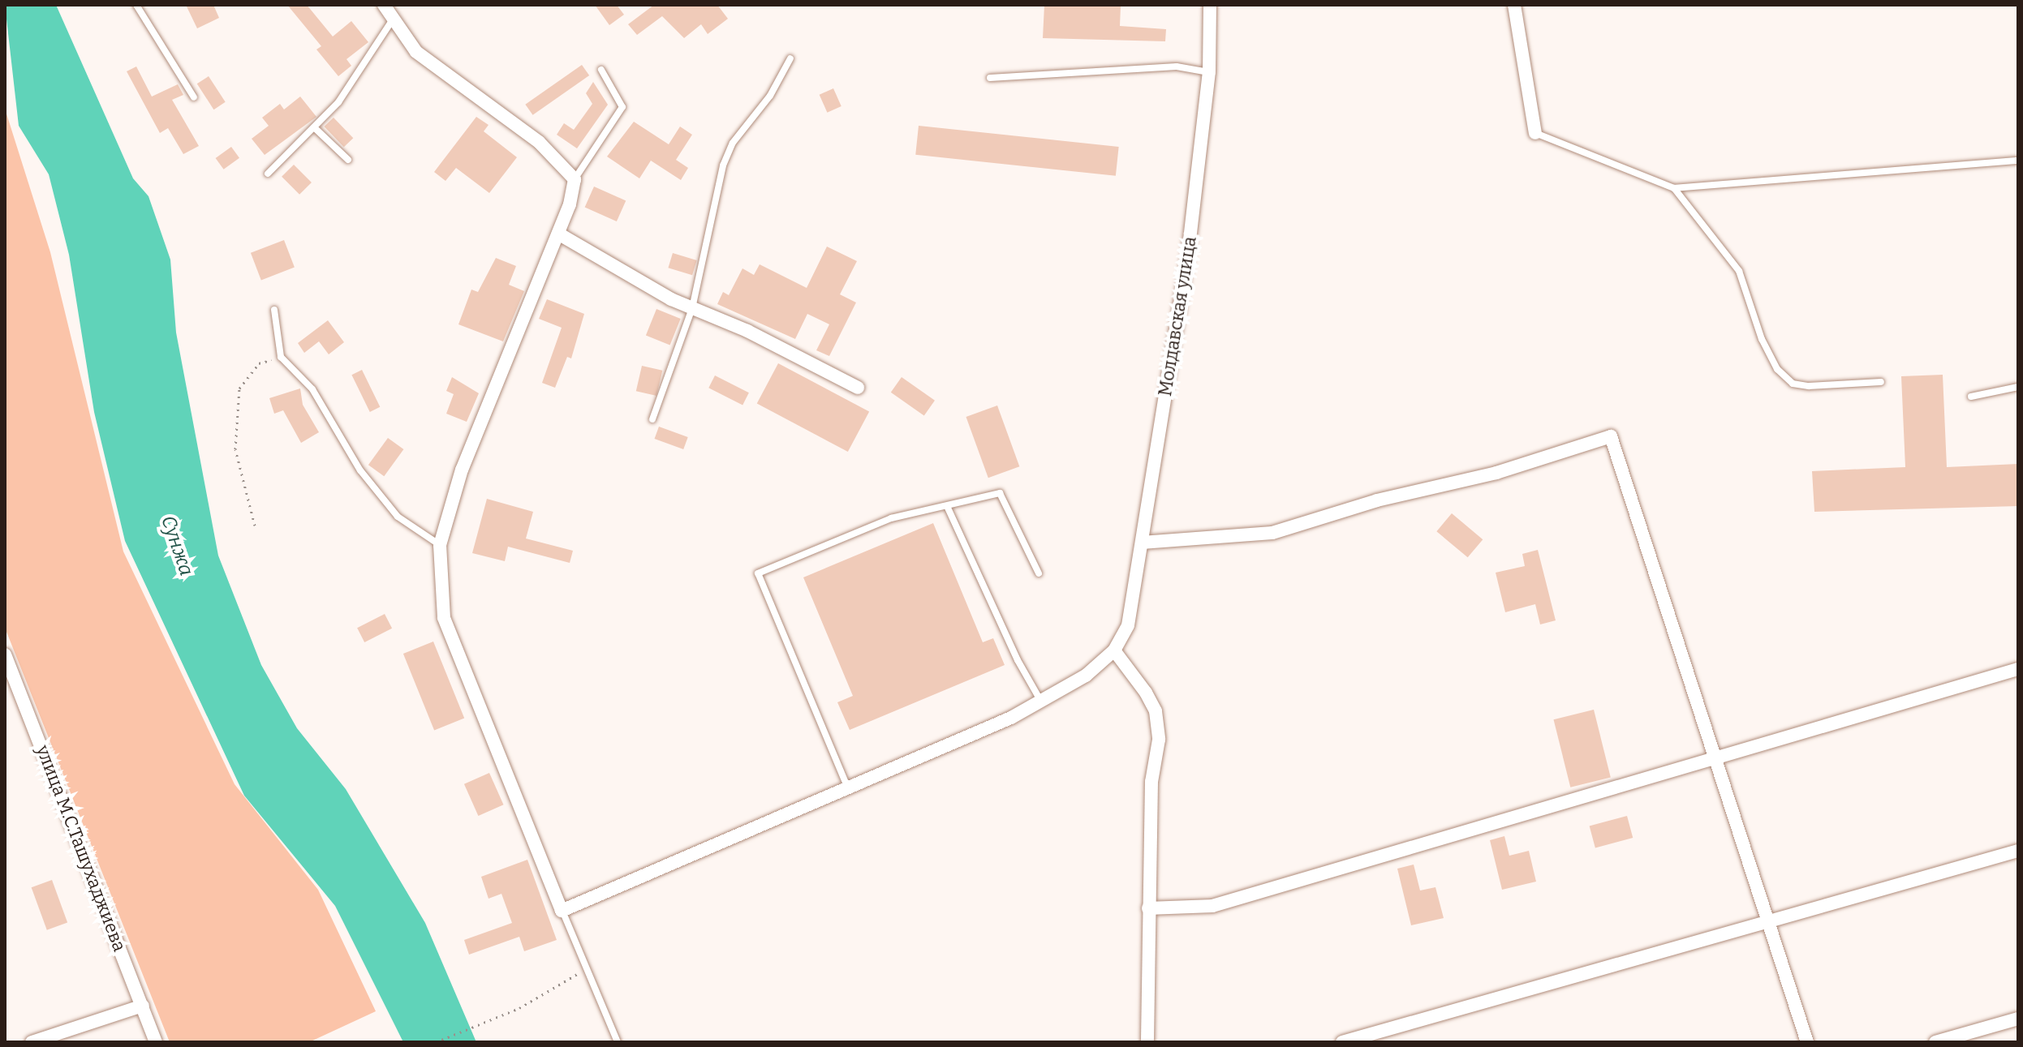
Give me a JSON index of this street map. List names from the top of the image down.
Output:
{
  "streets": {
    "street": ["Молдавская улица", "улица М.С.Ташухаджиева"]
  },
  "water": ["Сунжа"]
}
